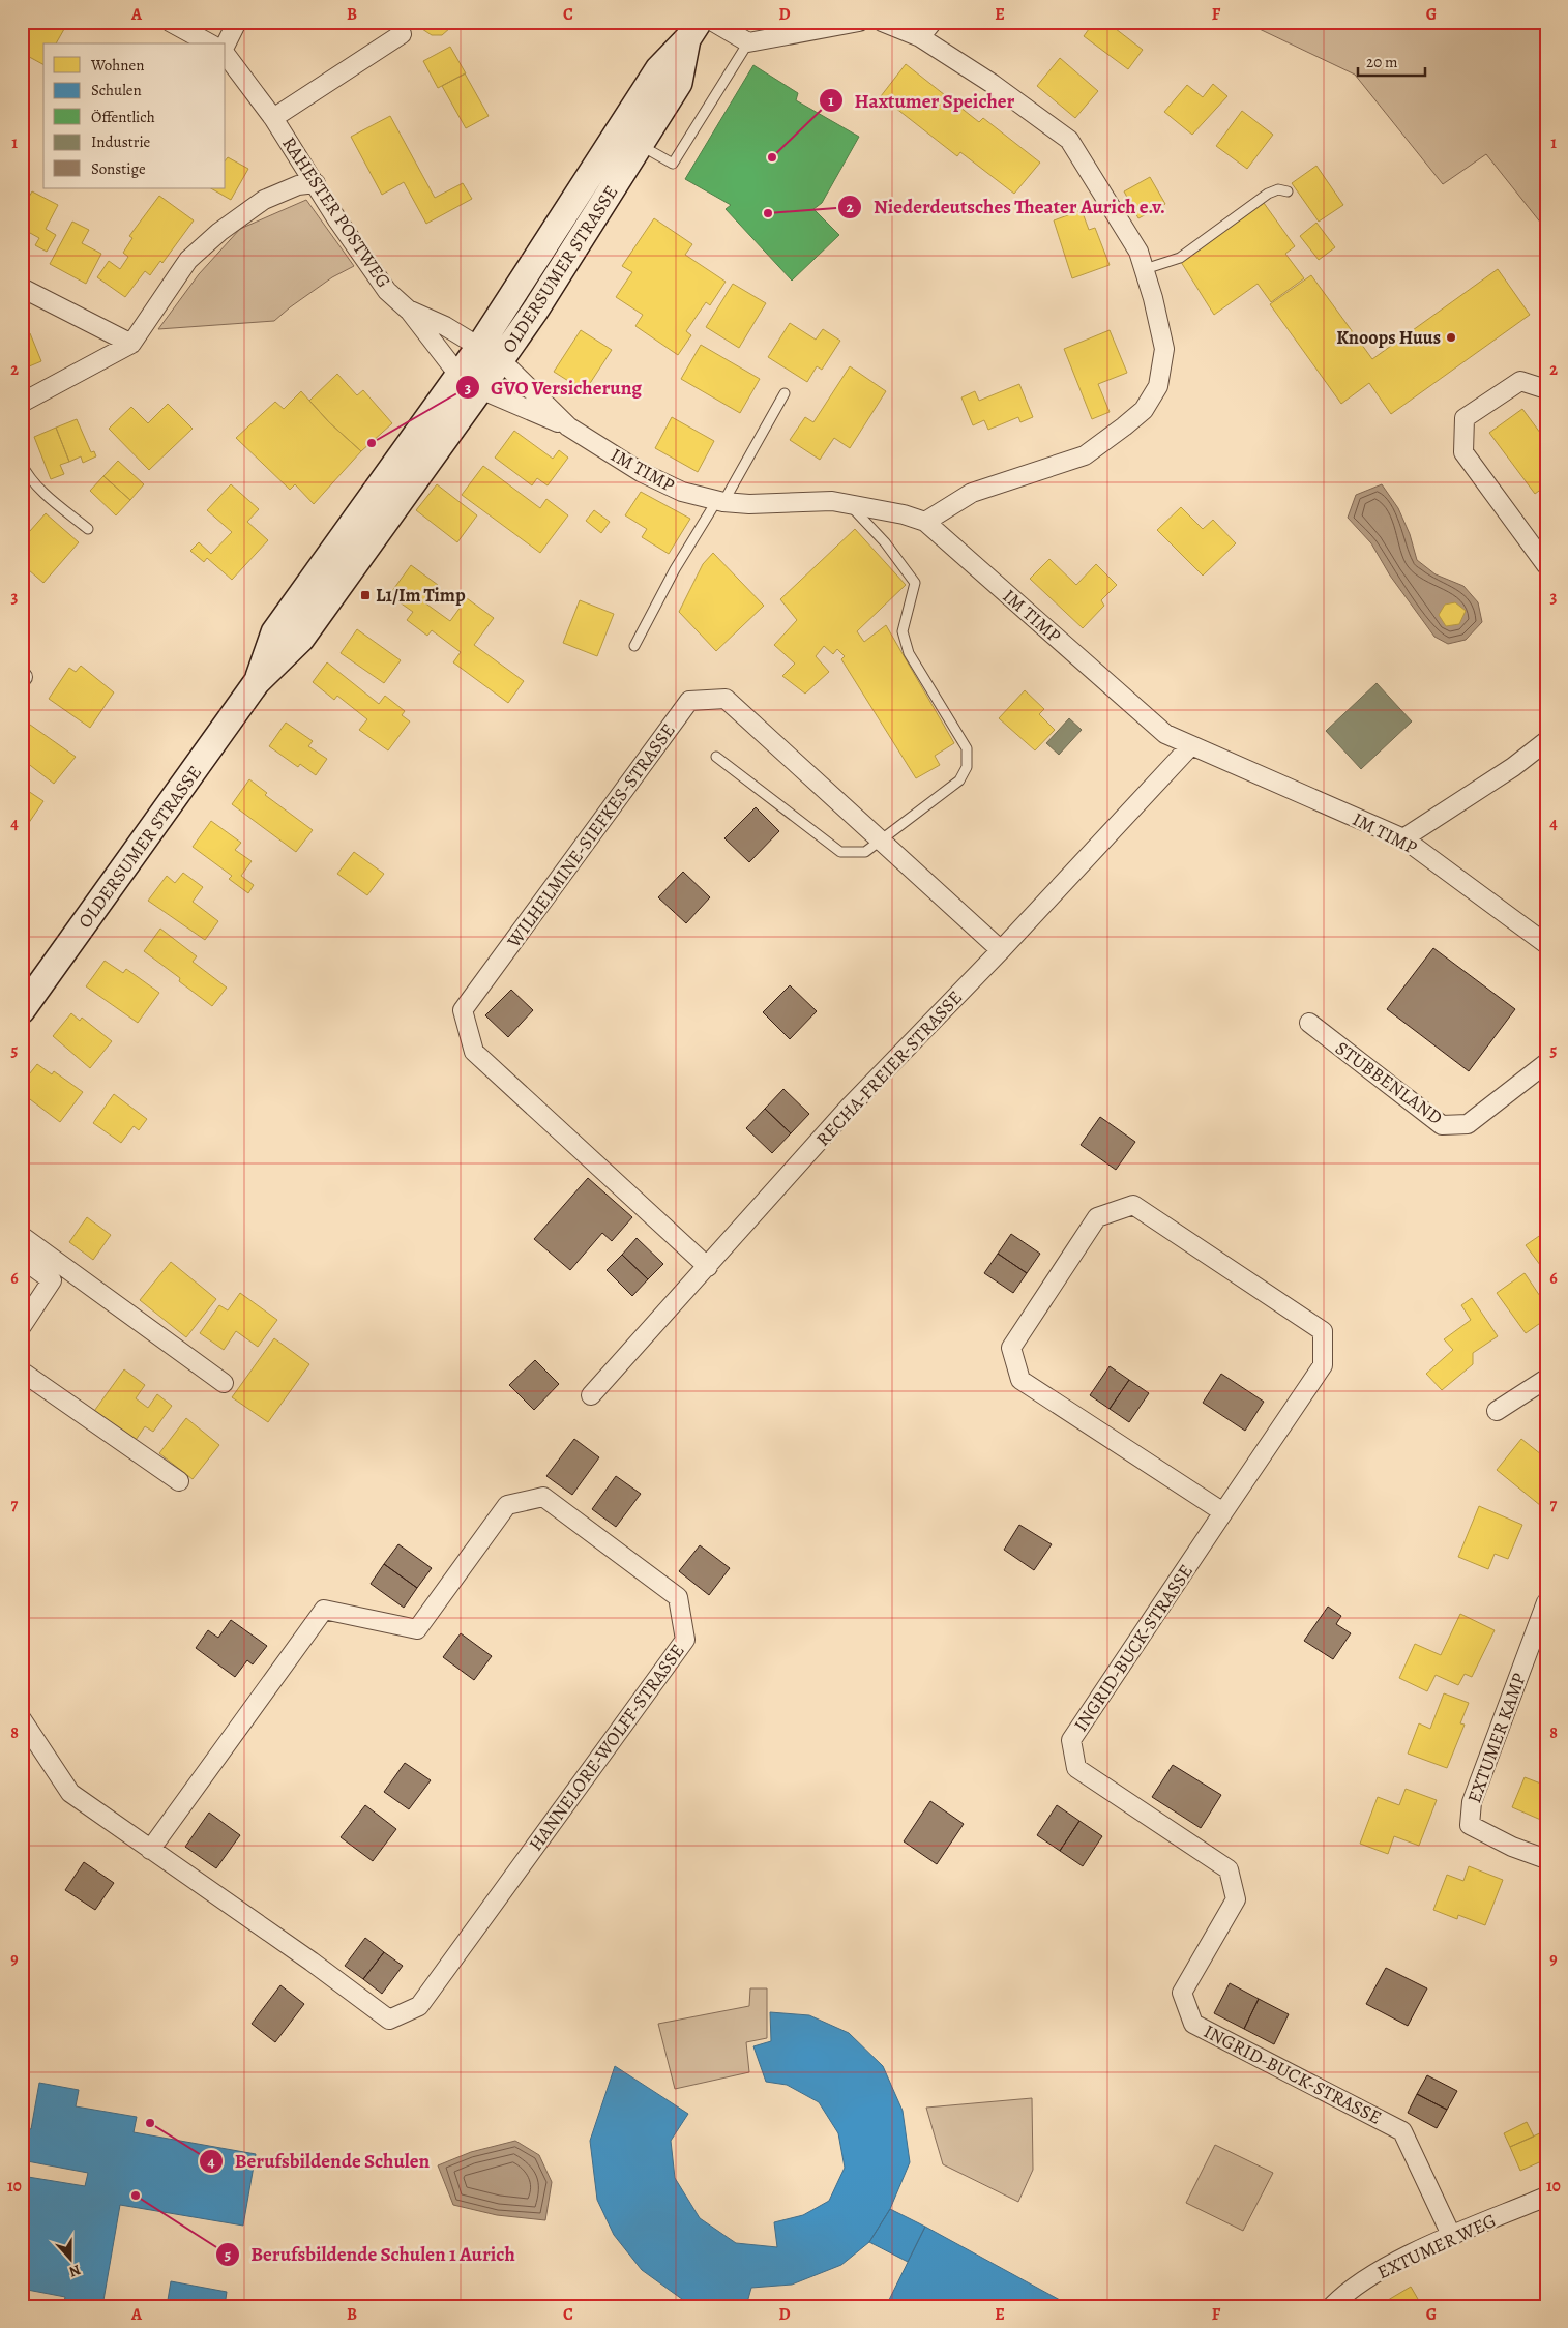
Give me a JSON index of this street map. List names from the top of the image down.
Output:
{
  "streets": {
    "main road": ["OLDERSUMER STRASSE"],
    "street": [
      "RAHESTER POSTWEG",
      "IM TIMP",
      "WILHELMINE-SIEFKES-STRASSE",
      "RECHA-FREIER-STRASSE",
      "STUBBENLAND",
      "INGRID-BUCK-STRASSE",
      "EXTUMER KAMP",
      "HANNELORE-WOLFF-STRASSE",
      "EXTUMER WEG"
    ]
  },
  "crossings": [
    ["RAHESTER POSTWEG", "OLDERSUMER STRASSE"],
    ["RAHESTER POSTWEG", "IM TIMP"],
    ["OLDERSUMER STRASSE", "IM TIMP"],
    ["IM TIMP", "RECHA-FREIER-STRASSE"],
    ["WILHELMINE-SIEFKES-STRASSE", "RECHA-FREIER-STRASSE"],
    ["INGRID-BUCK-STRASSE", "EXTUMER WEG"]
  ],
  "places": {
    "other": [
      "Haxtumer Speicher",
      "Niederdeutsches Theater Aurich e.v.",
      "Knoops Huus",
      "GVO Versicherung",
      "Berufsbildende Schulen",
      "Berufsbildende Schulen 1 Aurich"
    ],
    "transit": ["L1/Im Timp"]
  },
  "legend": [
    "Wohnen",
    "Schulen",
    "Öffentlich",
    "Industrie",
    "Sonstige"
  ],
  "scale_bar": "20 m",
  "north": "bottom",
  "grid": {
    "columns": [
      "A",
      "B",
      "C",
      "D",
      "E",
      "F",
      "G"
    ],
    "rows": [
      "1",
      "2",
      "3",
      "4",
      "5",
      "6",
      "7",
      "8",
      "9",
      "10"
    ]
  }
}
